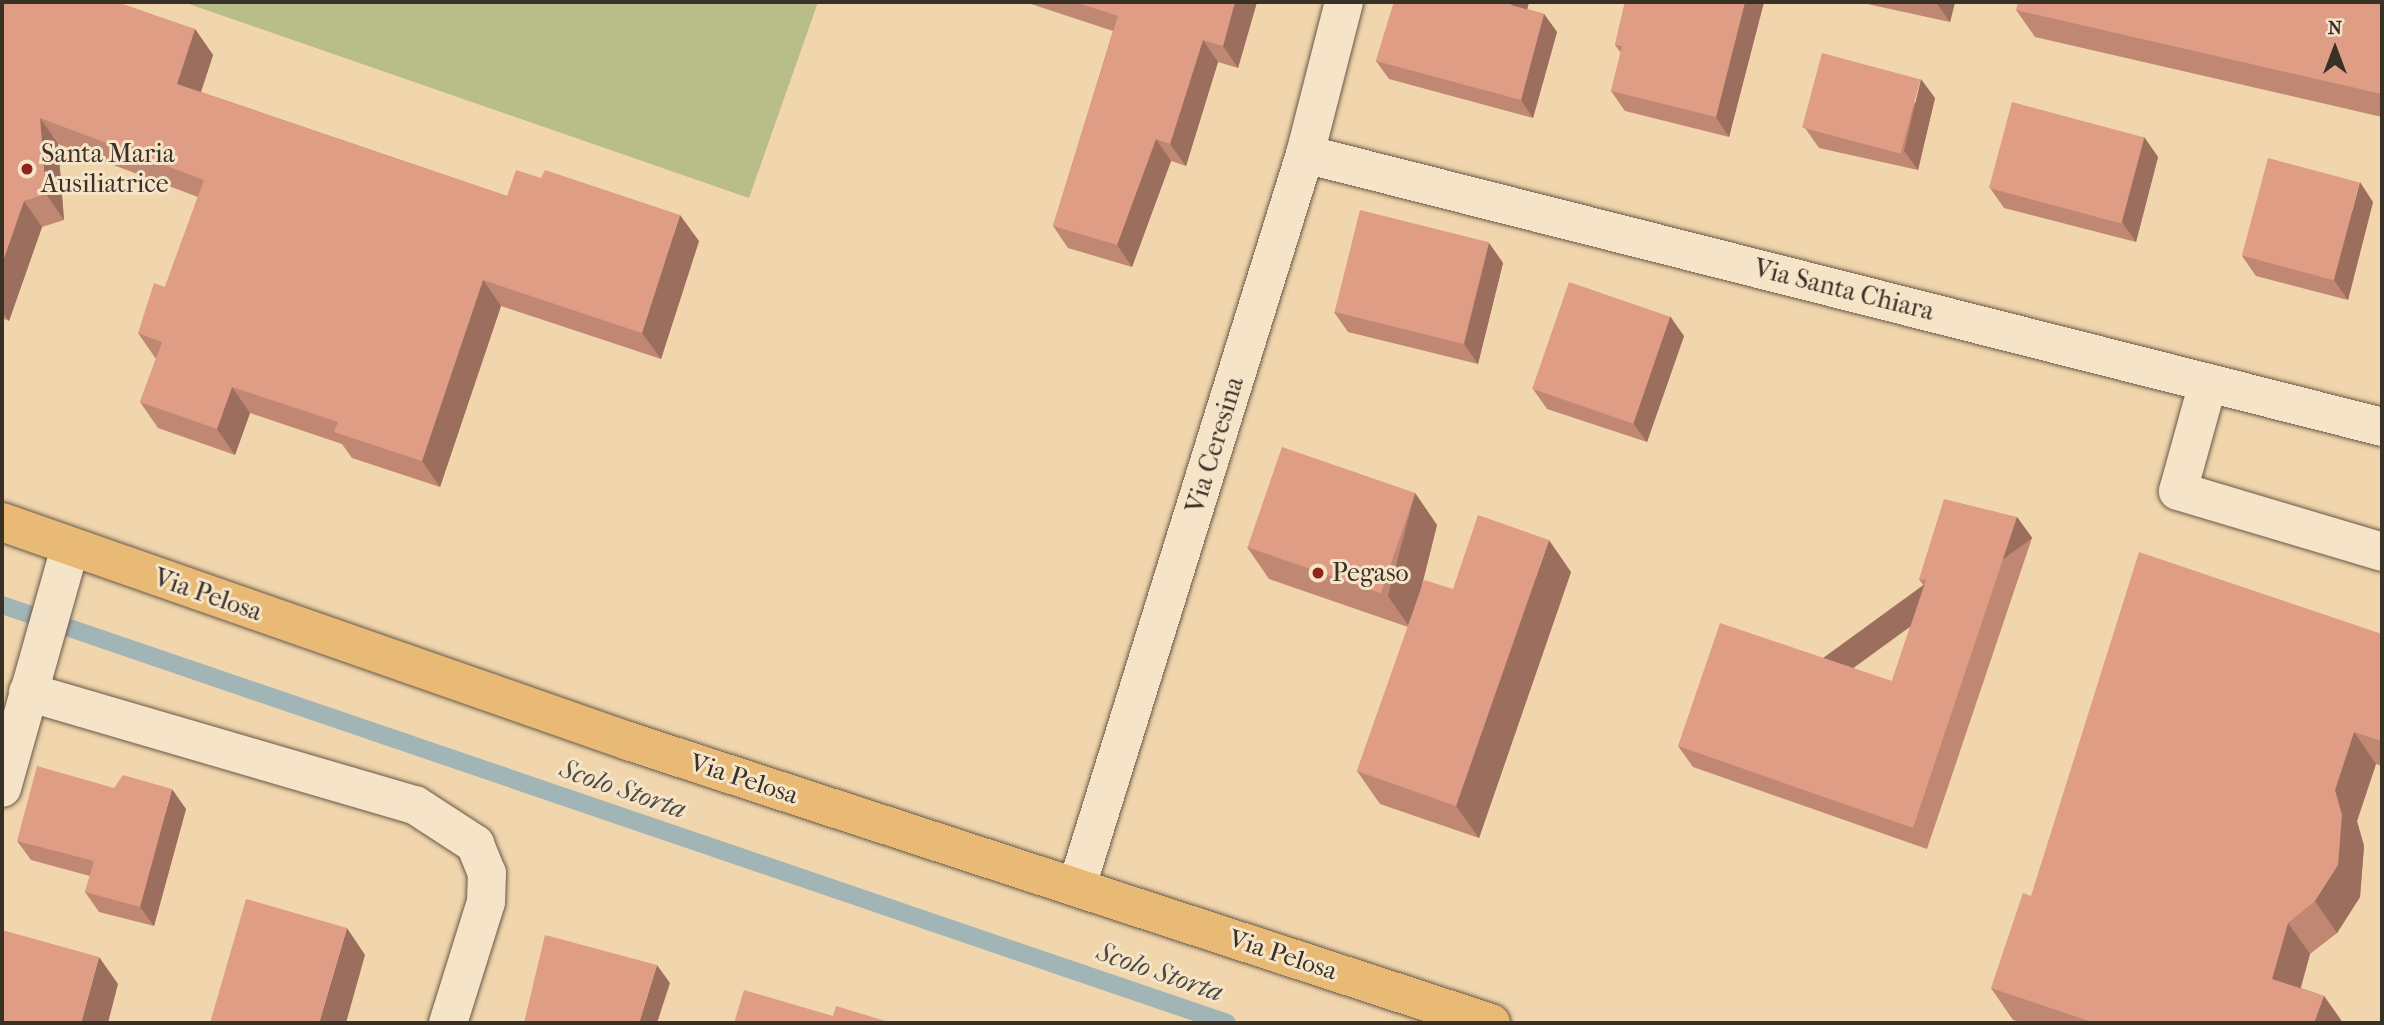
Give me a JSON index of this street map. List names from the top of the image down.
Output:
{
  "streets": {
    "main road": ["Via Pelosa"],
    "street": ["Via Santa Chiara", "Via Ceresina"]
  },
  "crossings": [
    ["Via Santa Chiara", "Via Ceresina"],
    ["Via Ceresina", "Via Pelosa"]
  ],
  "water": ["Scolo Storta"],
  "places": ["Santa Maria Ausiliatrice", "Pegaso"],
  "north": "top"
}
